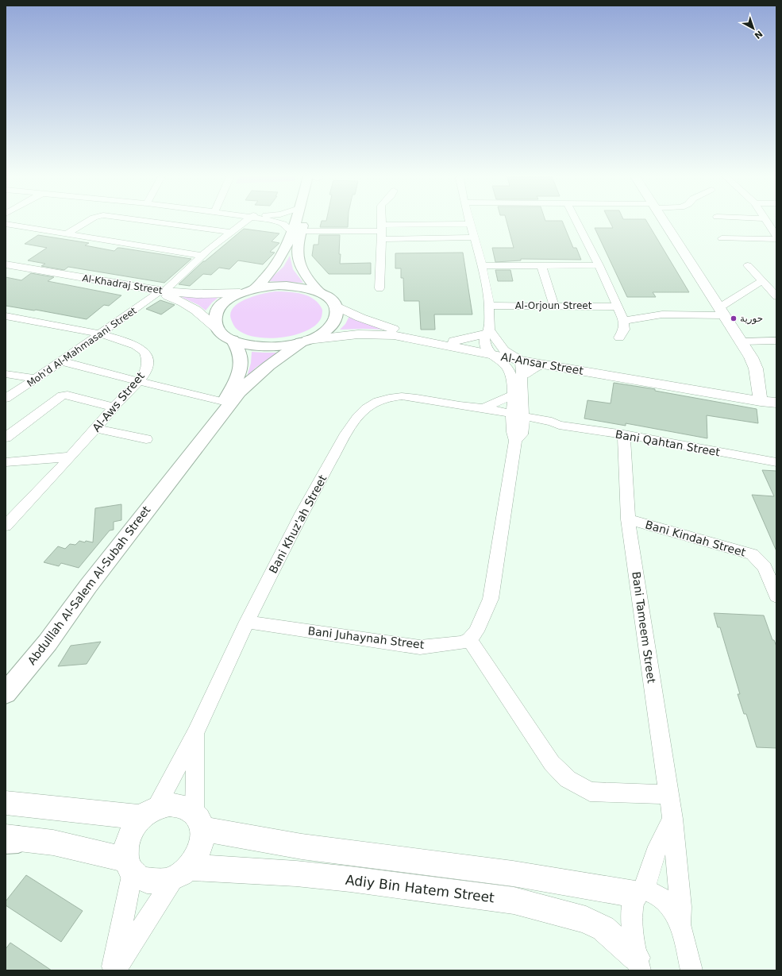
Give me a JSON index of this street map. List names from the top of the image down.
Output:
{
  "streets": {
    "main road": ["Abdulllah Al-Salem Al-Subah Street"],
    "street": [
      "Al-Khadraj Street",
      "Al-Orjoun Street",
      "Moh'd Al-Mahmasani Street",
      "Al-Ansar Street",
      "Al-Aws Street",
      "Bani Qahtan Street",
      "Bani Khuz'ah Street",
      "Bani Kindah Street",
      "Bani Tameem Street",
      "Bani Juhaynah Street",
      "Adiy Bin Hatem Street"
    ]
  },
  "crossings": [
    ["Al-Khadraj Street", "Moh'd Al-Mahmasani Street"],
    ["Moh'd Al-Mahmasani Street", "Al-Aws Street"],
    ["Al-Ansar Street", "Abdulllah Al-Salem Al-Subah Street"],
    ["Bani Qahtan Street", "Bani Khuz'ah Street"],
    ["Bani Qahtan Street", "Bani Tameem Street"],
    ["Bani Khuz'ah Street", "Bani Juhaynah Street"],
    ["Bani Khuz'ah Street", "Adiy Bin Hatem Street"],
    ["Bani Kindah Street", "Bani Tameem Street"]
  ],
  "places": ["حورية"],
  "north": "bottom right"
}
